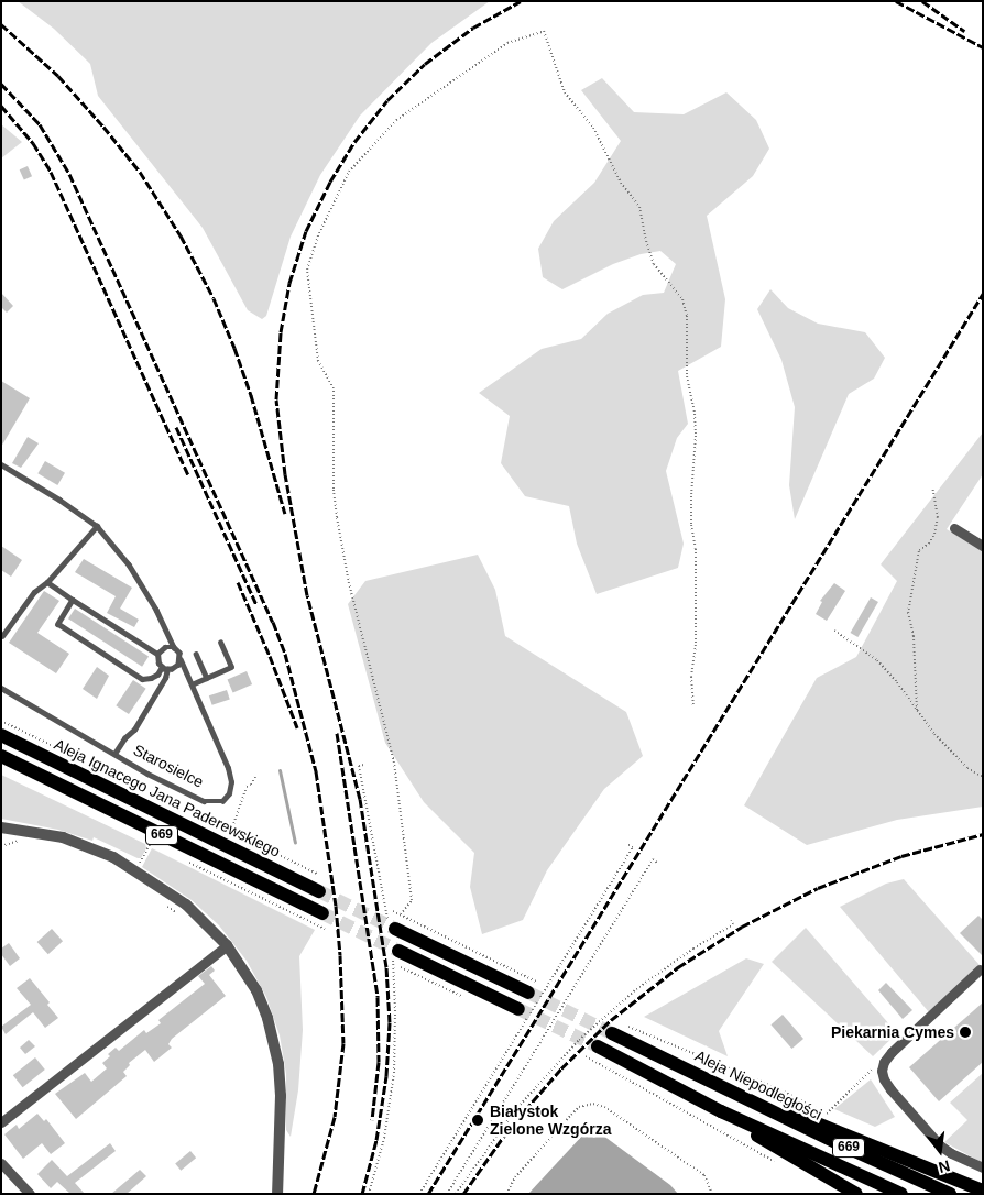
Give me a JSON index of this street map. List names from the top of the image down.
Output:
{
  "streets": {
    "main road": ["Aleja Ignacego Jana Paderewskiego", "669", "Aleja Niepodległości"],
    "lane": ["Starosielce"]
  },
  "places": ["Piekarnia Cymes", "Białystok Zielone Wzgórza"],
  "north": "bottom"
}
